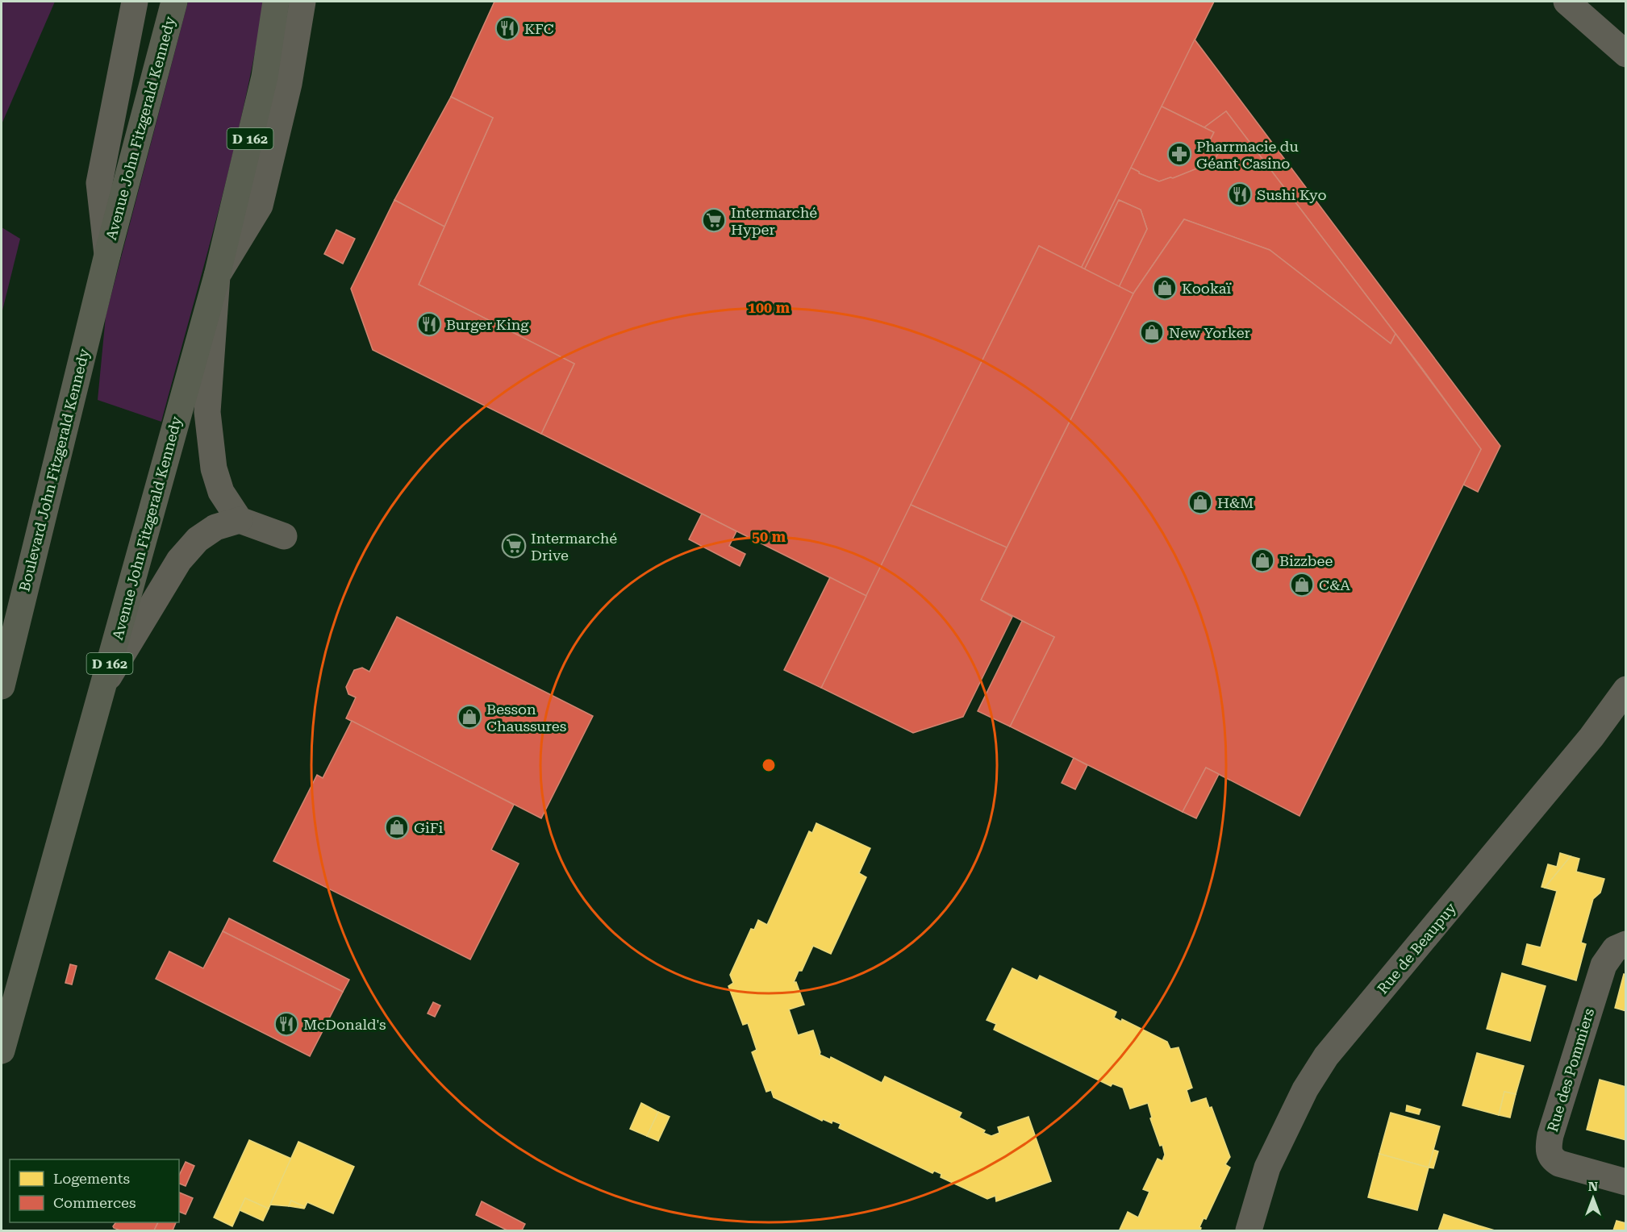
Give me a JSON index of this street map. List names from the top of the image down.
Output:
{
  "streets": {
    "main road": ["Avenue John Fitzgerald Kennedy", "D 162", "Boulevard John Fitzgerald Kennedy"],
    "street": ["Rue de Beaupuy", "Rue des Pommiers"]
  },
  "crossings": [
    ["Avenue John Fitzgerald Kennedy", "Boulevard John Fitzgerald Kennedy"]
  ],
  "places": {
    "restaurant": [
      "KFC",
      "Sushi Kyo",
      "Burger King",
      "McDonald's"
    ],
    "pharmacy": ["Pharrmacie du Géant Casino"],
    "supermarket": ["Intermarché Hyper", "Intermarché Drive"],
    "shop": [
      "Kookaï",
      "New Yorker",
      "H&M",
      "Bizzbee",
      "C&A",
      "Besson Chaussures",
      "GiFi"
    ]
  },
  "legend": ["Logements", "Commerces"],
  "north": "top",
  "rings": ["100 m", "50 m"]
}
